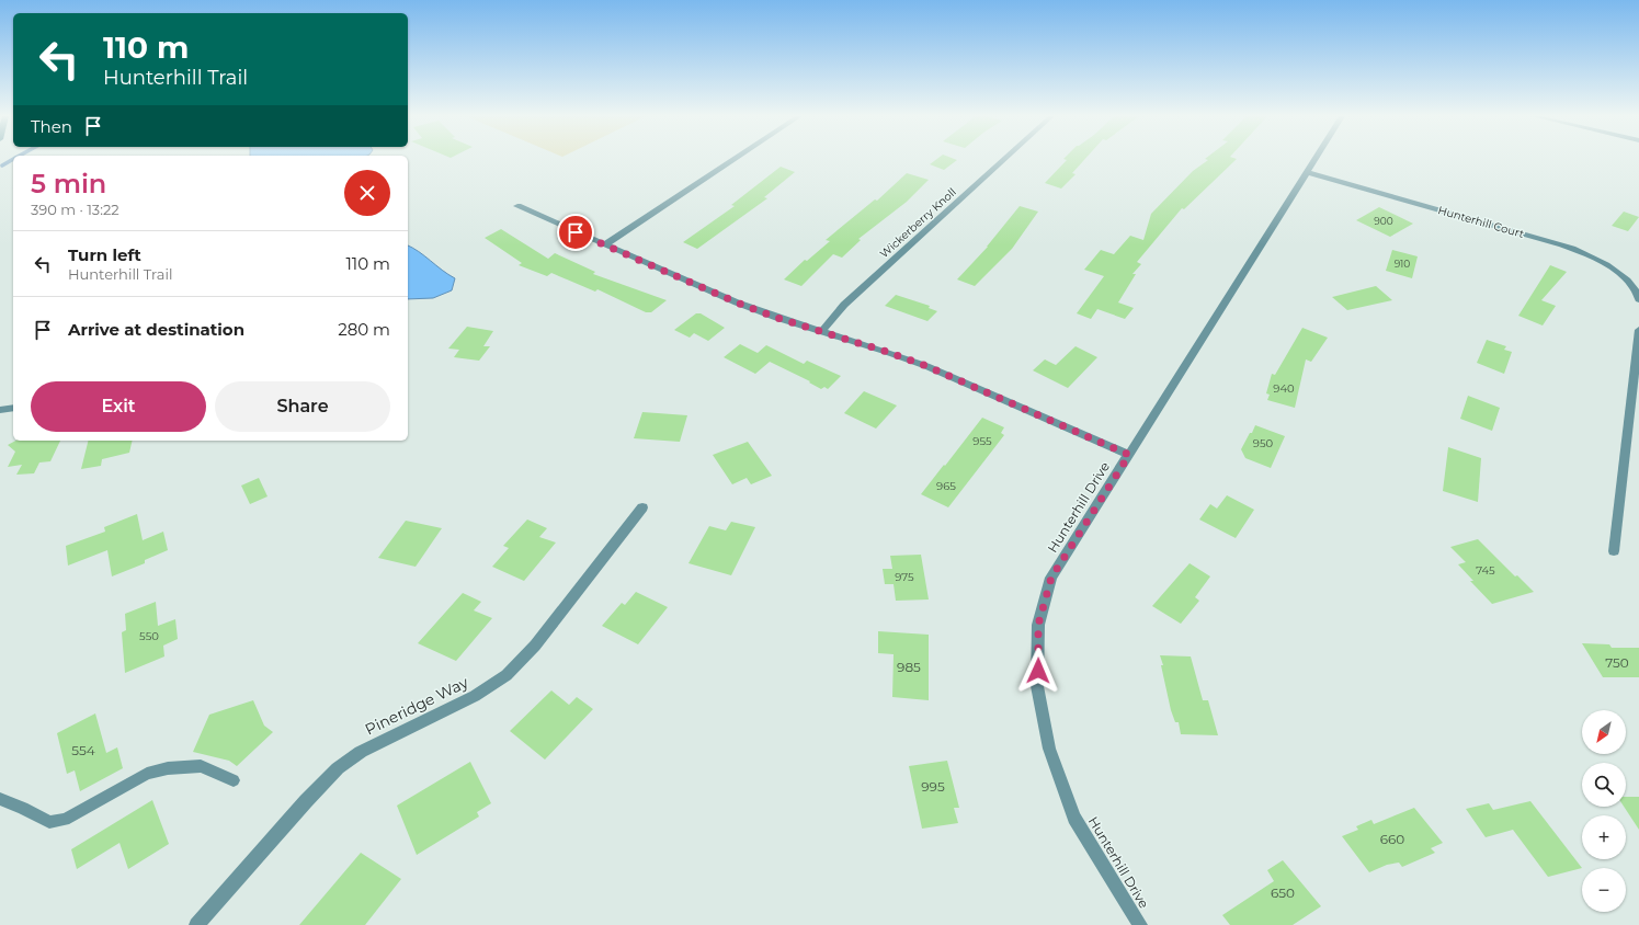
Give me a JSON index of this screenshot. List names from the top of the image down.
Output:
{
  "streets": {
    "street": [
      "Hunterhill Court",
      "Wickerberry Knoll",
      "Hunterhill Drive",
      "Pineridge Way"
    ]
  },
  "crossings": [
    ["Hunterhill Court", "Hunterhill Drive"]
  ],
  "house_numbers": [
    "900",
    "910",
    "940",
    "955",
    "950",
    "965",
    "745",
    "975",
    "550",
    "750",
    "985",
    "554",
    "995",
    "660",
    "650"
  ],
  "north": "bottom left",
  "page": {
    "turn": ["110 m", "Hunterhill Trail"],
    "then": "Then",
    "heading": ["5 min", "390 m · 13:22"],
    "list": [
      {
        "name": "Turn left",
        "note": "Hunterhill Trail",
        "value": "110 m"
      },
      {
        "name": "Arrive at destination",
        "value": "280 m"
      }
    ],
    "buttons": ["Exit", "Share"],
    "map_buttons": ["+", "−"]
  }
}
